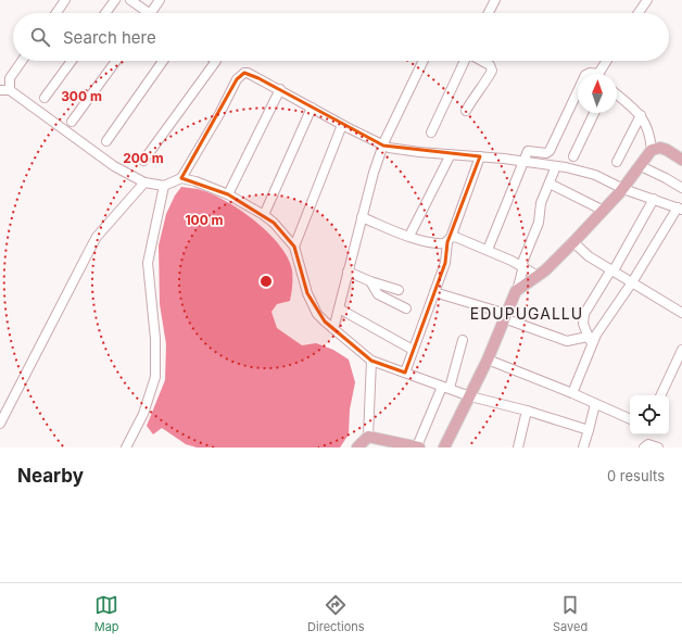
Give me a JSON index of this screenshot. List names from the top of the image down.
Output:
{
  "districts": ["EDUPUGALLU"],
  "north": "top",
  "page": {
    "search": "Search here",
    "heading": ["Nearby", "0 results"],
    "nav": ["Map", "Directions", "Saved"]
  },
  "rings": ["300 m", "200 m", "100 m"]
}
